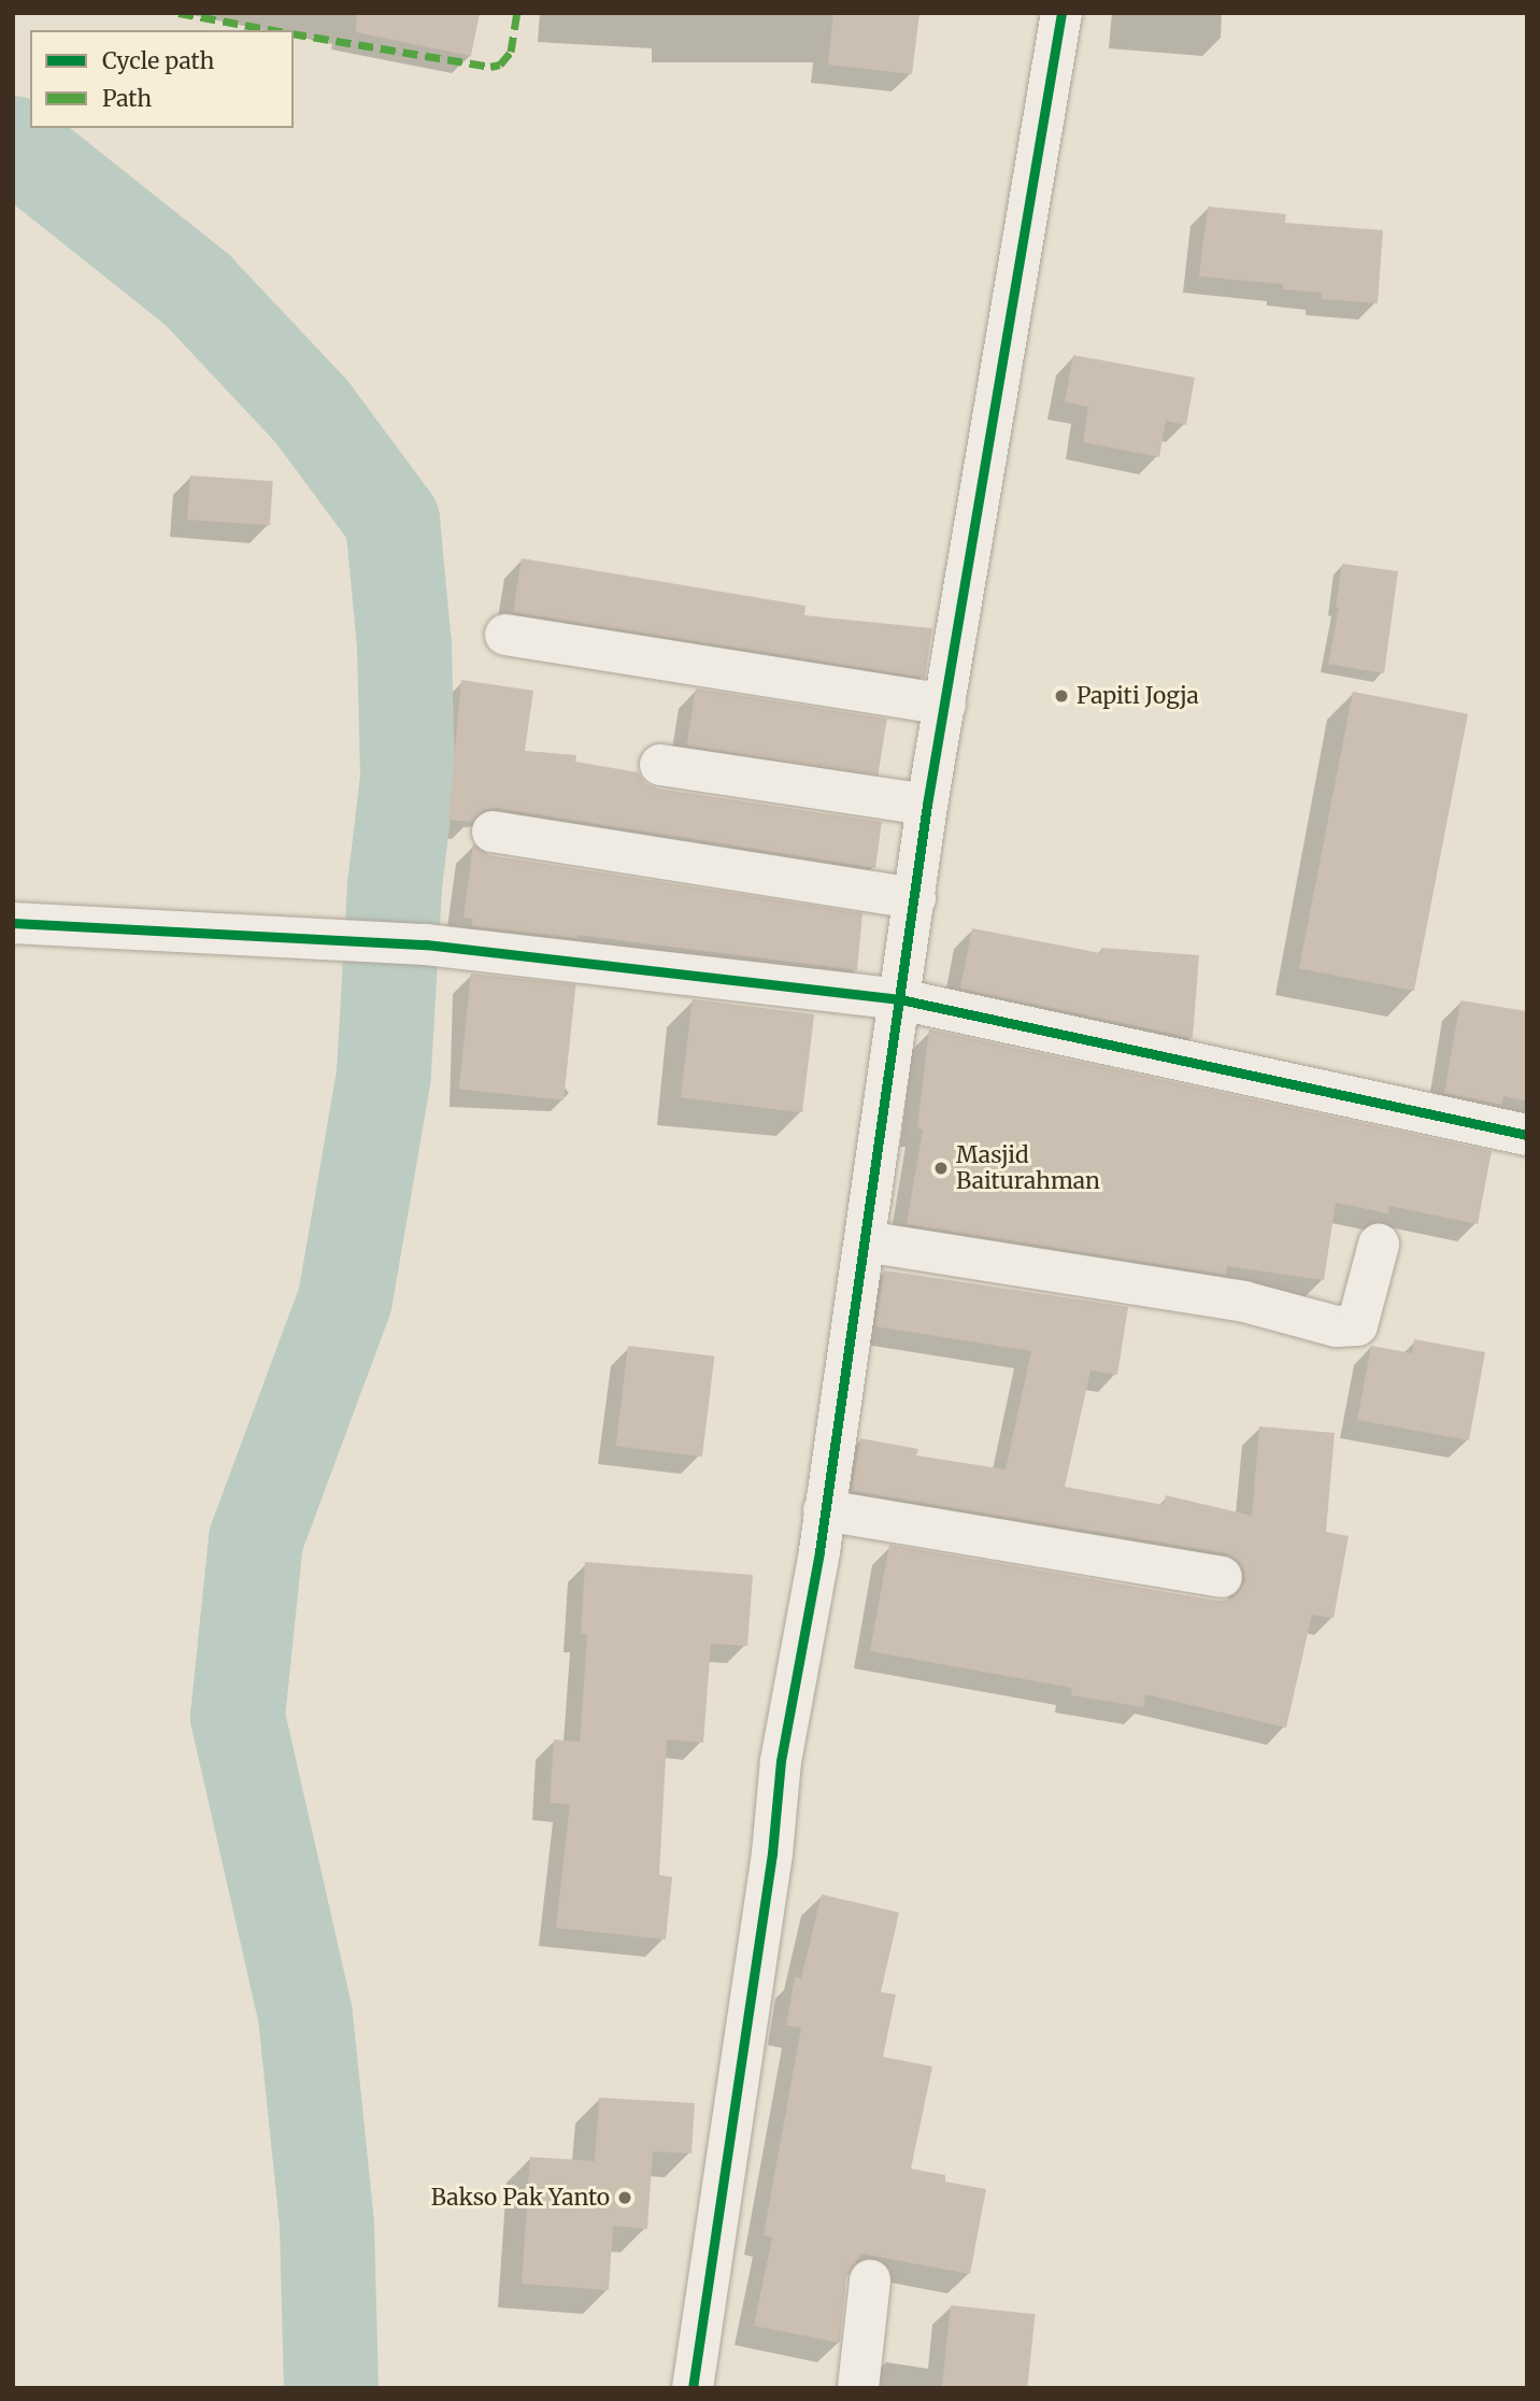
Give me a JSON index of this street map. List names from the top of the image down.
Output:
{
  "places": ["Papiti Jogja", "Masjid Baiturahman", "Bakso Pak Yanto"],
  "legend": ["Cycle path", "Path"]
}
